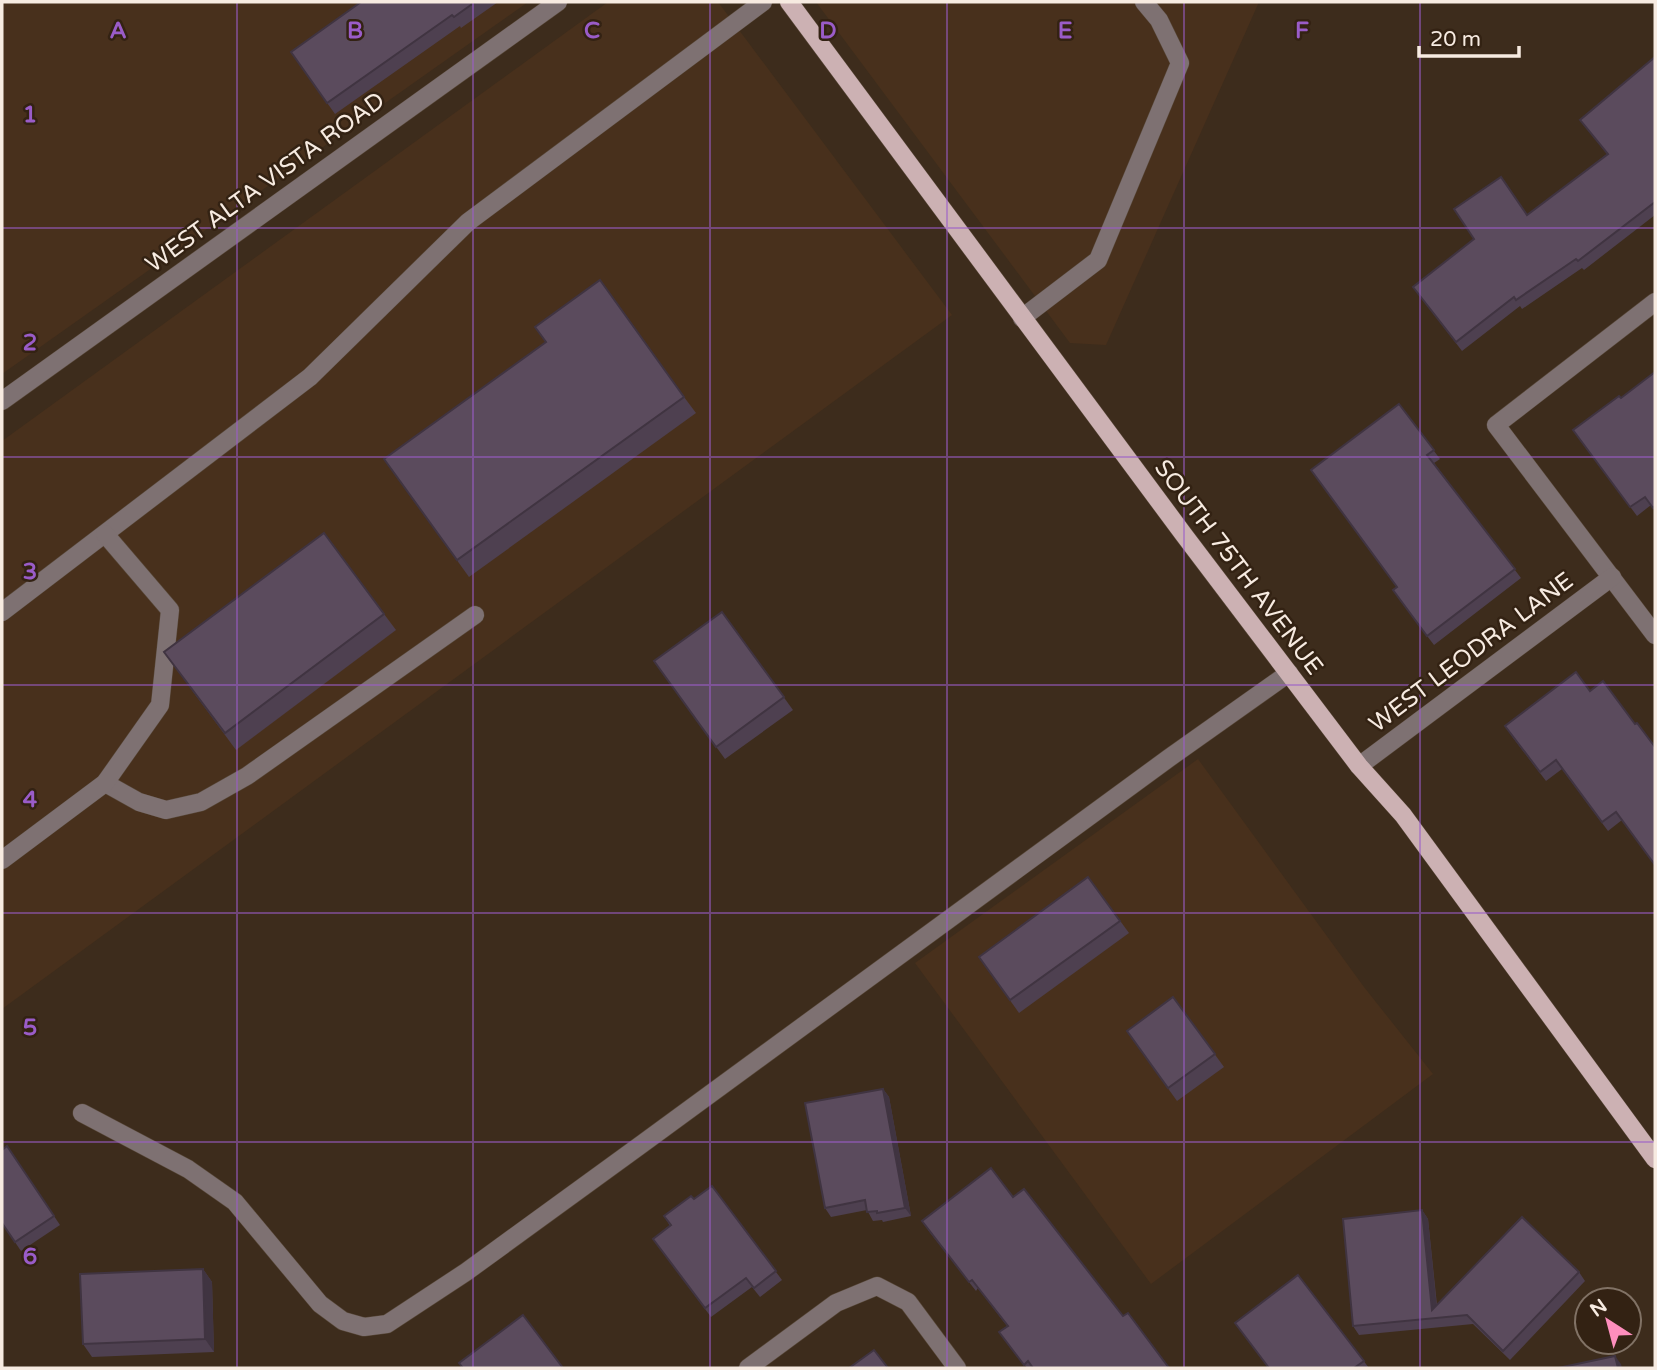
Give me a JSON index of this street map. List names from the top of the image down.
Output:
{
  "streets": {
    "main road": ["SOUTH 75TH AVENUE"],
    "street": ["WEST ALTA VISTA ROAD", "WEST LEODRA LANE"]
  },
  "crossings": [
    ["SOUTH 75TH AVENUE", "WEST LEODRA LANE"]
  ],
  "scale_bar": "20 m",
  "north": "top left",
  "grid": {
    "columns": [
      "A",
      "B",
      "C",
      "D",
      "E",
      "F"
    ],
    "rows": [
      "1",
      "2",
      "3",
      "4",
      "5",
      "6"
    ]
  }
}
